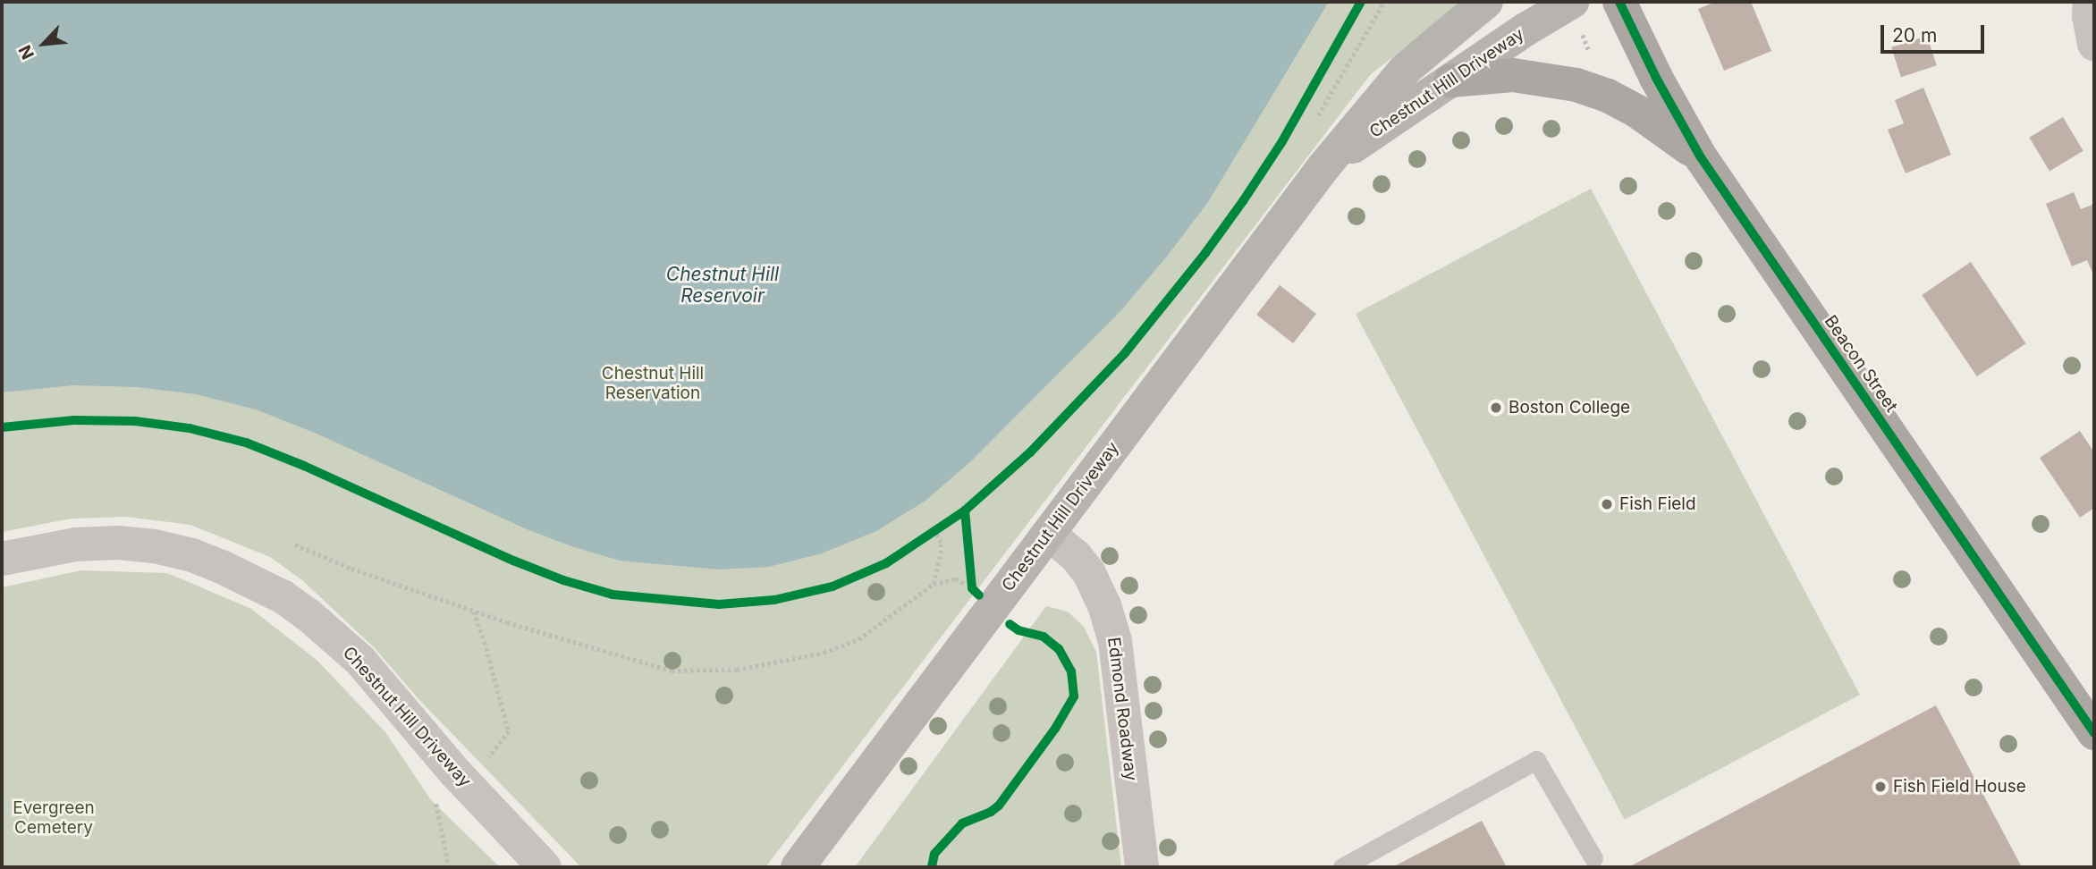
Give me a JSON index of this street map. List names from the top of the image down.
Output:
{
  "streets": {
    "main road": ["Chestnut Hill Driveway", "Beacon Street"],
    "street": ["Edmond Roadway"]
  },
  "crossings": [
    ["Chestnut Hill Driveway", "Edmond Roadway"]
  ],
  "water": ["Chestnut Hill Reservoir"],
  "parks": ["Chestnut Hill Reservation", "Evergreen Cemetery"],
  "places": ["Boston College", "Fish Field", "Fish Field House"],
  "scale_bar": "20 m",
  "north": "bottom left"
}
